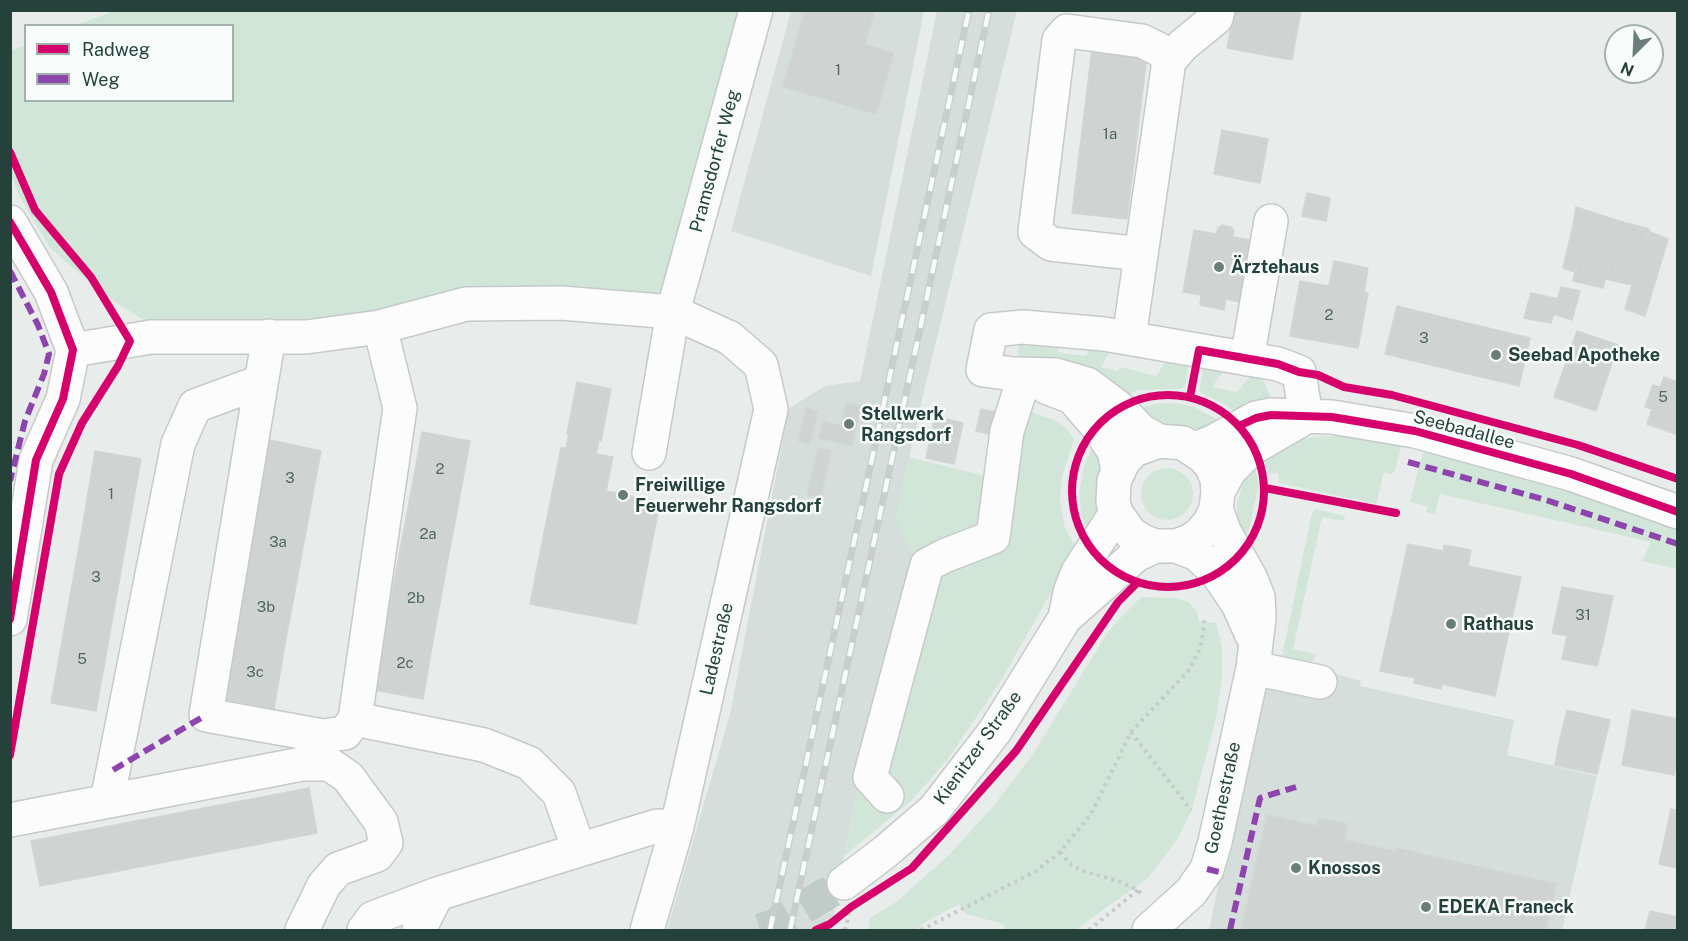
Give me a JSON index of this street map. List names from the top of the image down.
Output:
{
  "streets": {
    "street": [
      "Pramsdorfer Weg",
      "Seebadallee",
      "Ladestraße",
      "Kienitzer Straße",
      "Goethestraße"
    ]
  },
  "crossings": [
    ["Pramsdorfer Weg", "Ladestraße"],
    ["Seebadallee", "Kienitzer Straße"],
    ["Seebadallee", "Goethestraße"],
    ["Kienitzer Straße", "Goethestraße"]
  ],
  "places": [
    "Ärztehaus",
    "Seebad Apotheke",
    "Stellwerk Rangsdorf",
    "Freiwillige Feuerwehr Rangsdorf",
    "Rathaus",
    "Knossos",
    "EDEKA Franeck"
  ],
  "house_numbers": [
    "1",
    "1a",
    "2",
    "3",
    "5",
    "2",
    "3",
    "1",
    "2a",
    "3a",
    "3",
    "2b",
    "3b",
    "31",
    "5",
    "2c",
    "3c"
  ],
  "legend": ["Radweg", "Weg"],
  "north": "bottom left"
}
